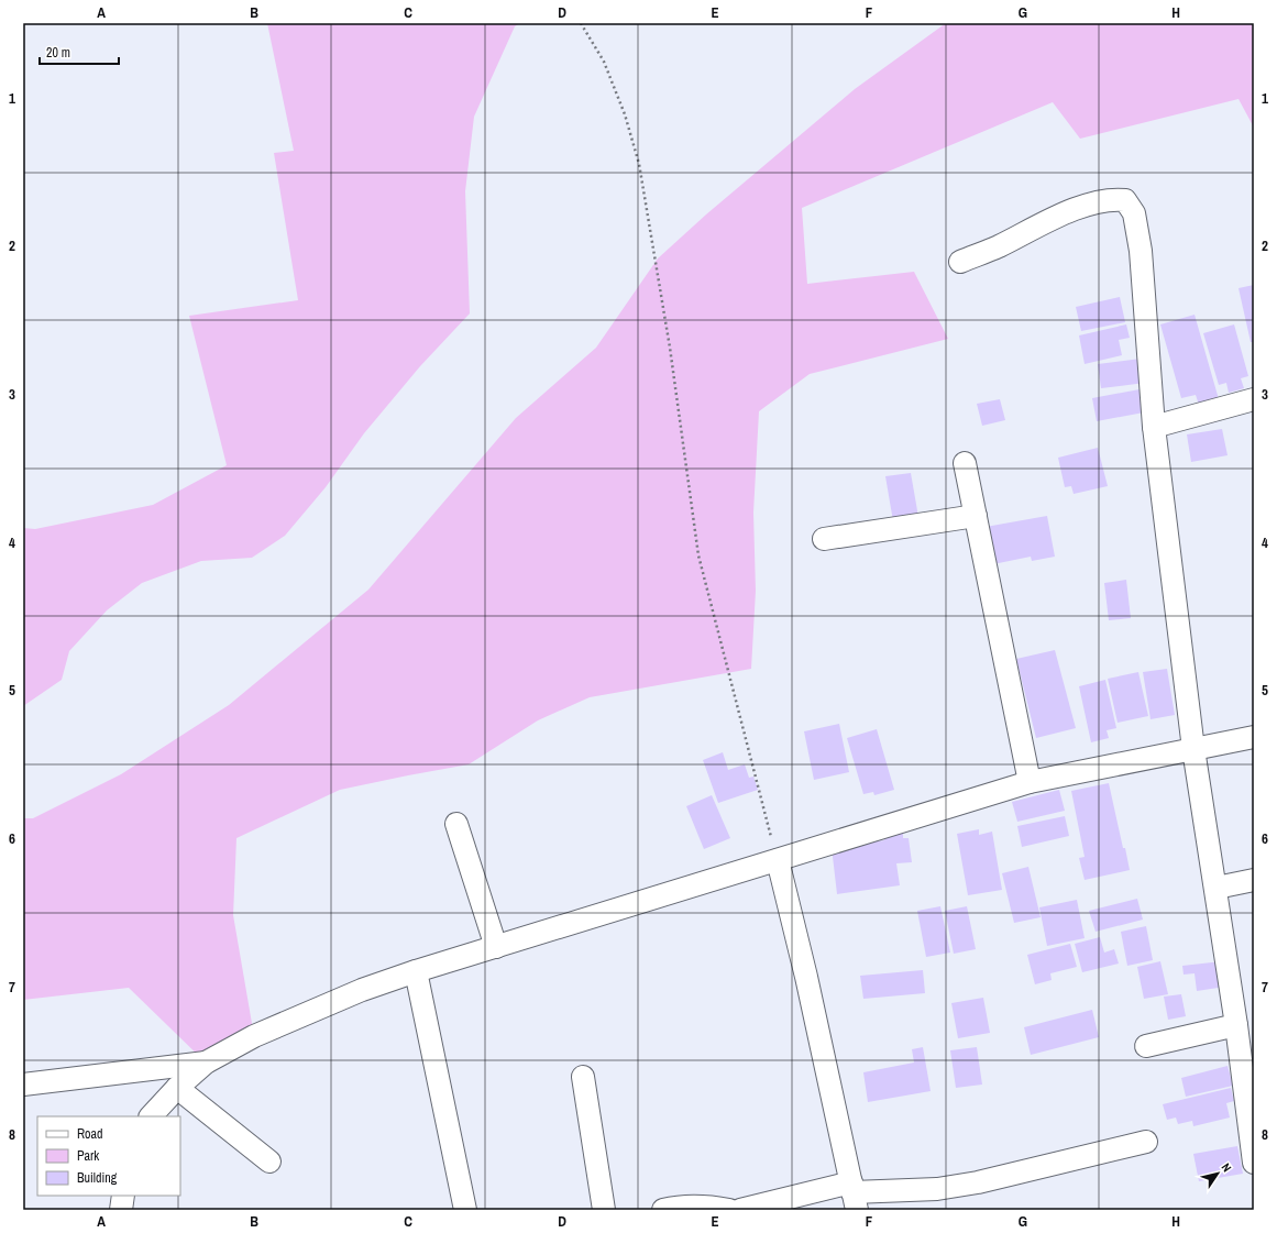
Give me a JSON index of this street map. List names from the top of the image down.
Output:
{
  "legend": ["Road", "Park", "Building"],
  "scale_bar": "20 m",
  "north": "top right",
  "grid": {
    "columns": [
      "A",
      "B",
      "C",
      "D",
      "E",
      "F",
      "G",
      "H"
    ],
    "rows": [
      "1",
      "2",
      "3",
      "4",
      "5",
      "6",
      "7",
      "8"
    ]
  }
}
